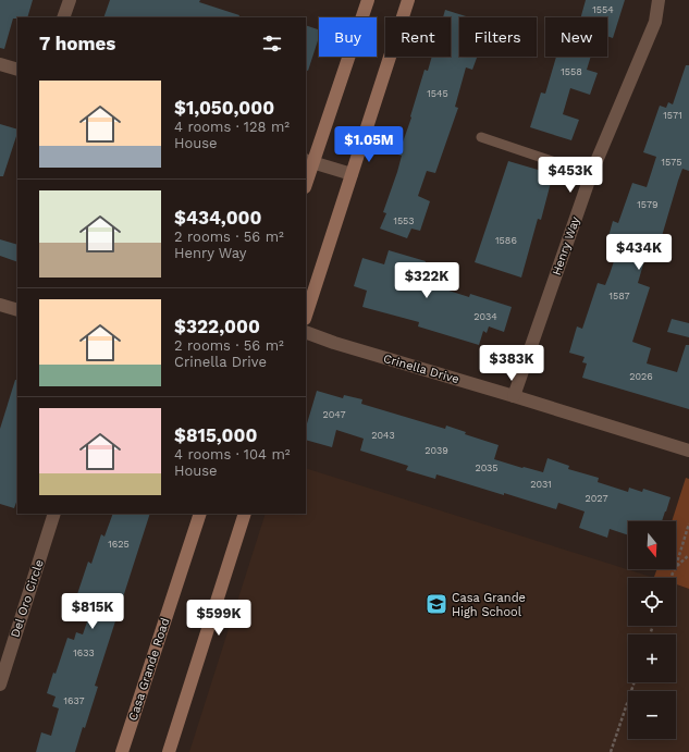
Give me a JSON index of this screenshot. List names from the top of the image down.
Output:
{
  "streets": {
    "main road": ["Casa Grande Road"],
    "street": ["Henry Way", "Crinella Drive", "Del Oro Circle"]
  },
  "crossings": [
    ["Henry Way", "Crinella Drive"]
  ],
  "places": {
    "school or university": ["Casa Grande High School"]
  },
  "house_numbers": [
    "1554",
    "1558",
    "1545",
    "1571",
    "1575",
    "1579",
    "1553",
    "1586",
    "1587",
    "2034",
    "2026",
    "2047",
    "2043",
    "2039",
    "2035",
    "2031",
    "2027",
    "1625",
    "1633",
    "1637"
  ],
  "north": "bottom",
  "page": {
    "chip": [
      "Buy",
      "Rent",
      "Filters",
      "New"
    ],
    "heading": "7 homes",
    "list": [
      {
        "name": "$1,050,000",
        "note": "4 rooms · 128 m² · House"
      },
      {
        "name": "$434,000",
        "note": "2 rooms · 56 m² · Henry Way"
      },
      {
        "name": "$322,000",
        "note": "2 rooms · 56 m² · Crinella Drive"
      },
      {
        "name": "$815,000",
        "note": "4 rooms · 104 m² · House"
      }
    ],
    "price": [
      "$1.05M",
      "$453K",
      "$434K",
      "$322K",
      "$383K",
      "$815K",
      "$599K"
    ],
    "map_buttons": ["+", "−"]
  }
}
